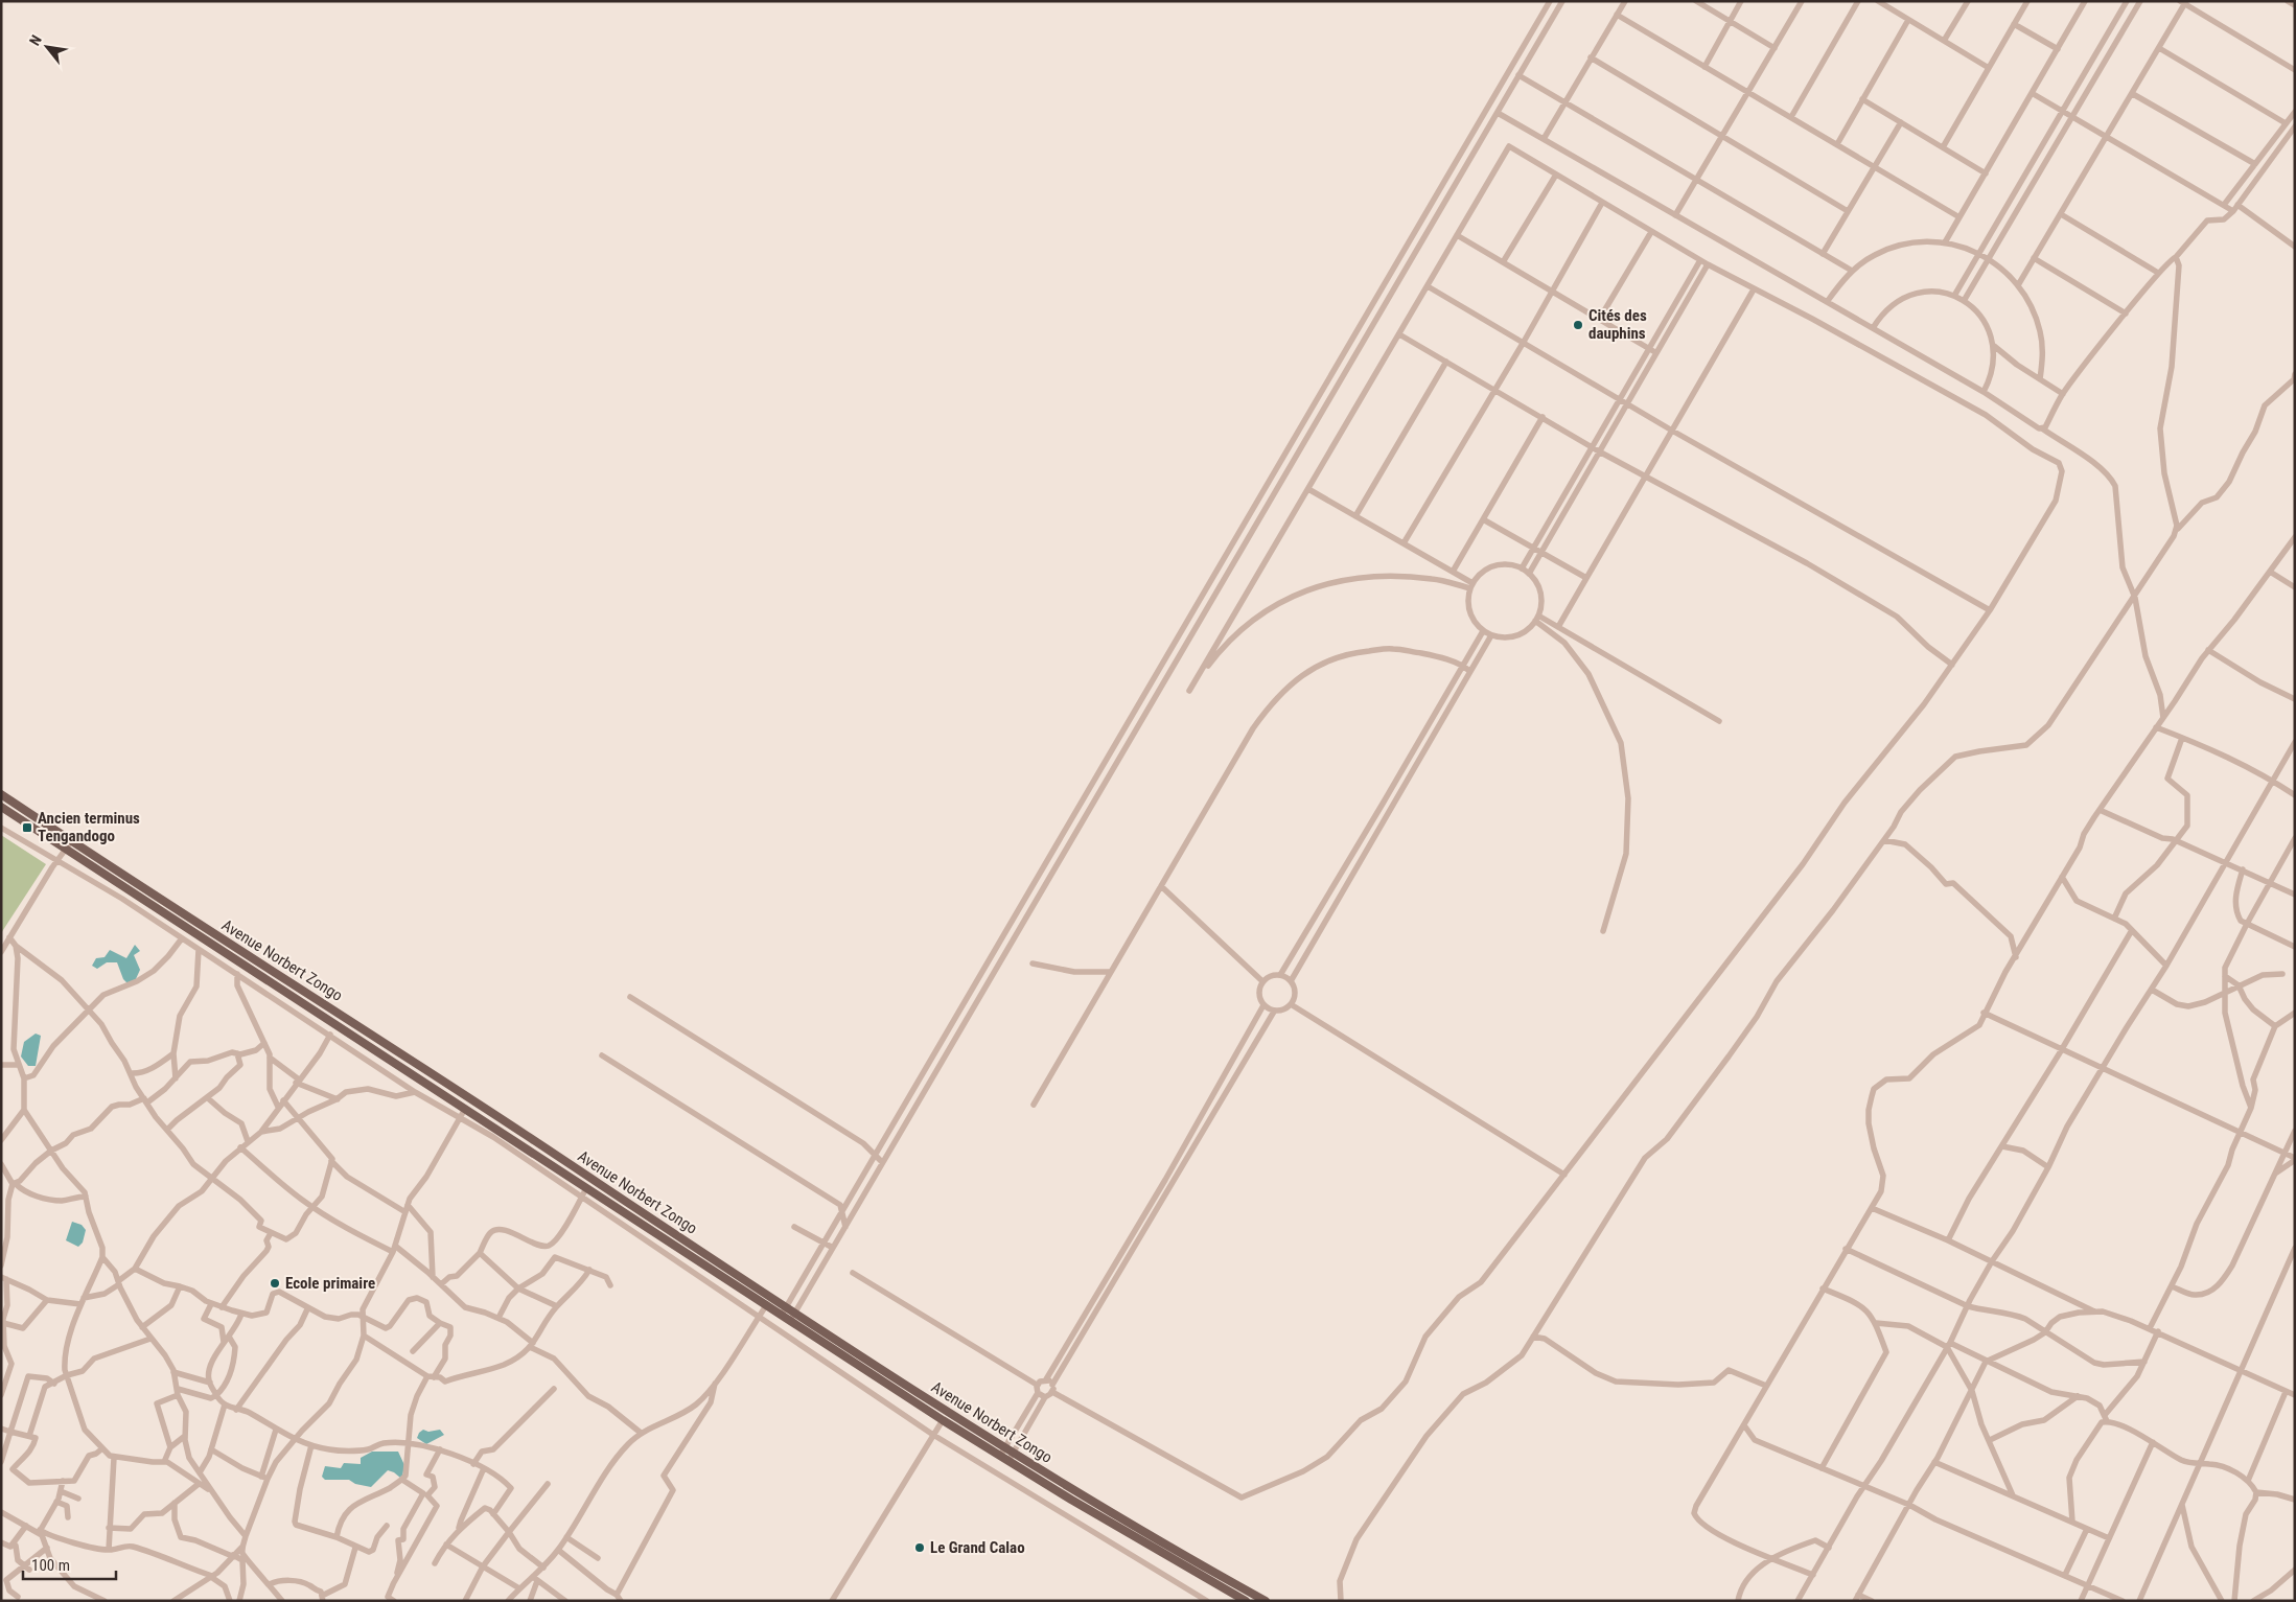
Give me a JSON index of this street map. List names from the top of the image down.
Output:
{
  "streets": {
    "main road": ["Avenue Norbert Zongo"]
  },
  "places": {
    "other": ["Cités des dauphins", "Ecole primaire", "Le Grand Calao"],
    "transit": ["Ancien terminus Tengandogo"]
  },
  "scale_bar": "100 m",
  "north": "top left"
}
